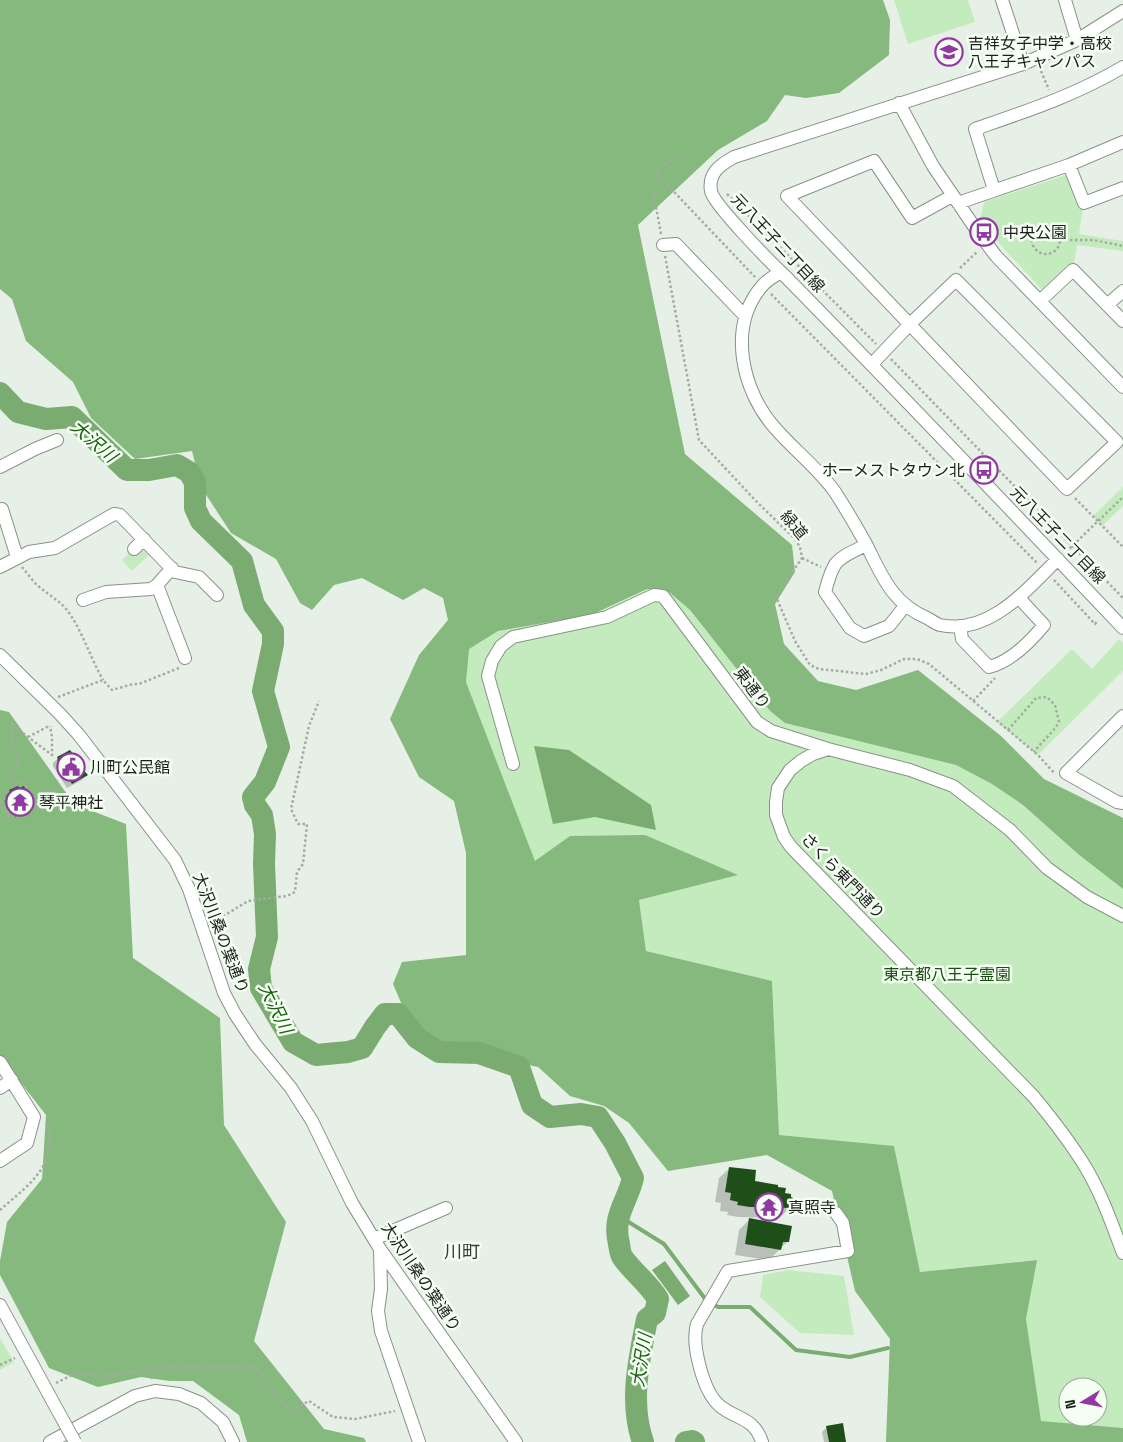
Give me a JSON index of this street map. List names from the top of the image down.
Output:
{
  "streets": {
    "street": [
      "元八王子二丁目線",
      "東通り",
      "さくら東門通り",
      "大沢川桑の葉通り"
    ],
    "path": ["緑道"]
  },
  "crossings": [
    ["東通り", "さくら東門通り"]
  ],
  "districts": ["川町"],
  "water": ["大沢川"],
  "parks": ["東京都八王子霊園"],
  "places": {
    "school or university": ["吉祥女子中学・高校 八王子キャンパス"],
    "bus stop": ["中央公園", "ホーメストタウン北"],
    "public building": ["川町公民館"],
    "temple": ["琴平神社", "真照寺"]
  },
  "north": "left"
}
